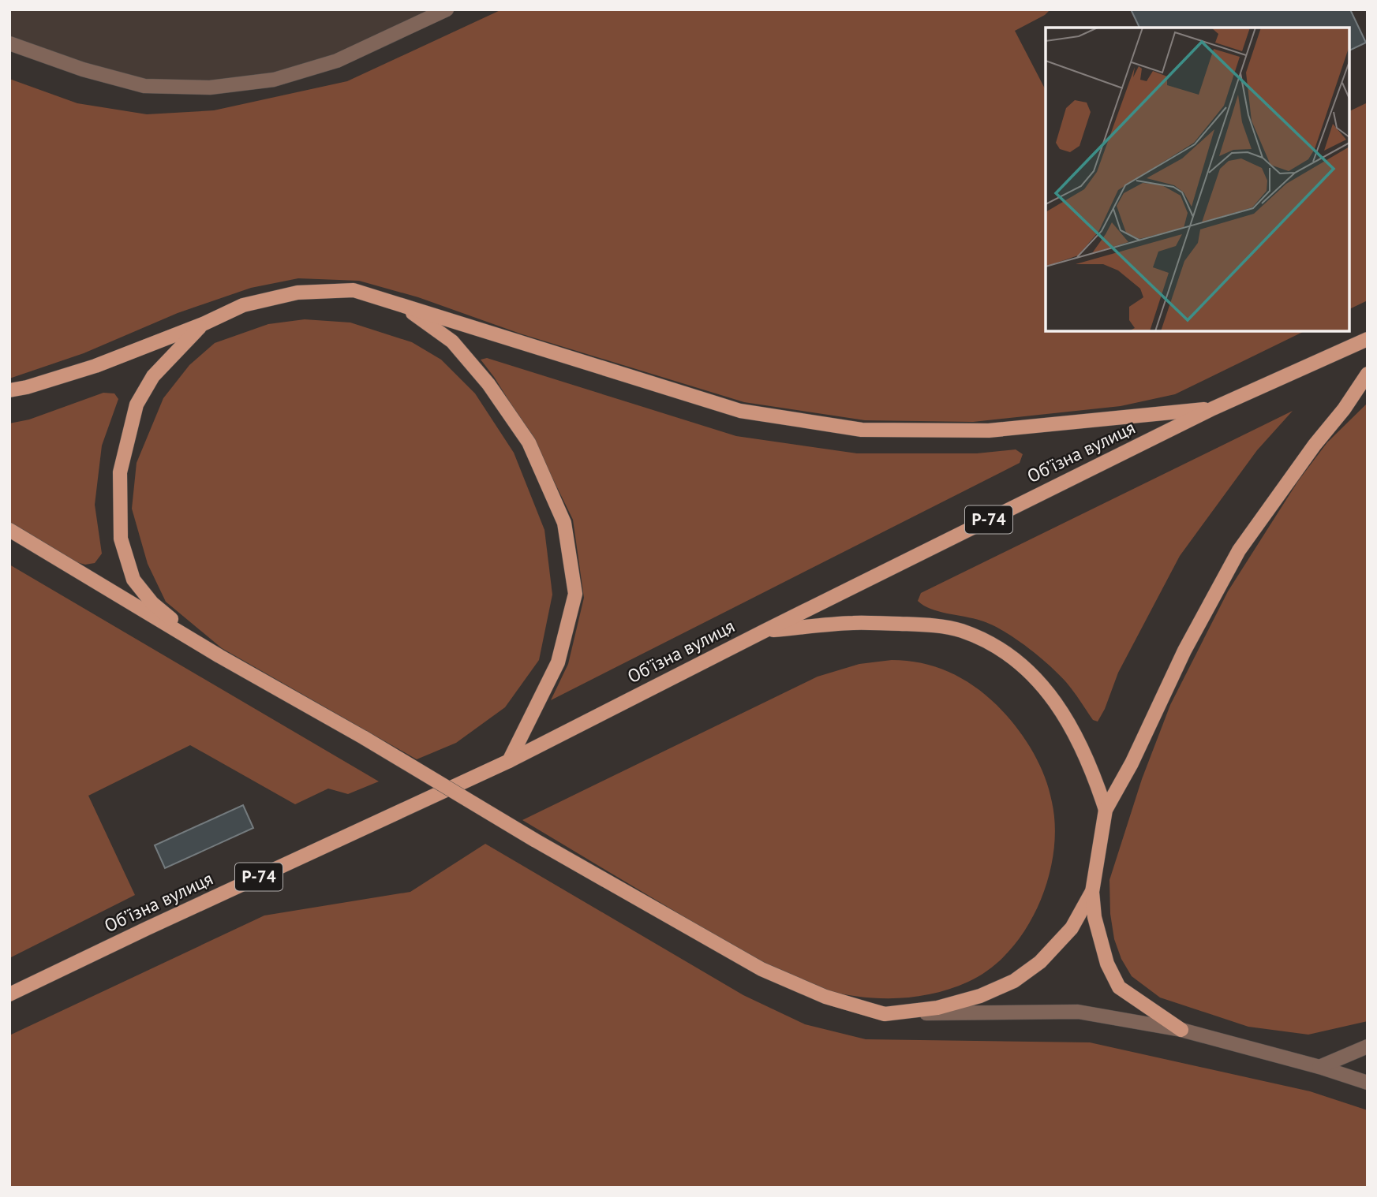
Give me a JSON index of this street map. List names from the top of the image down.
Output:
{
  "streets": {
    "main road": ["Обʼїзна вулиця", "Р-74"]
  }
}
